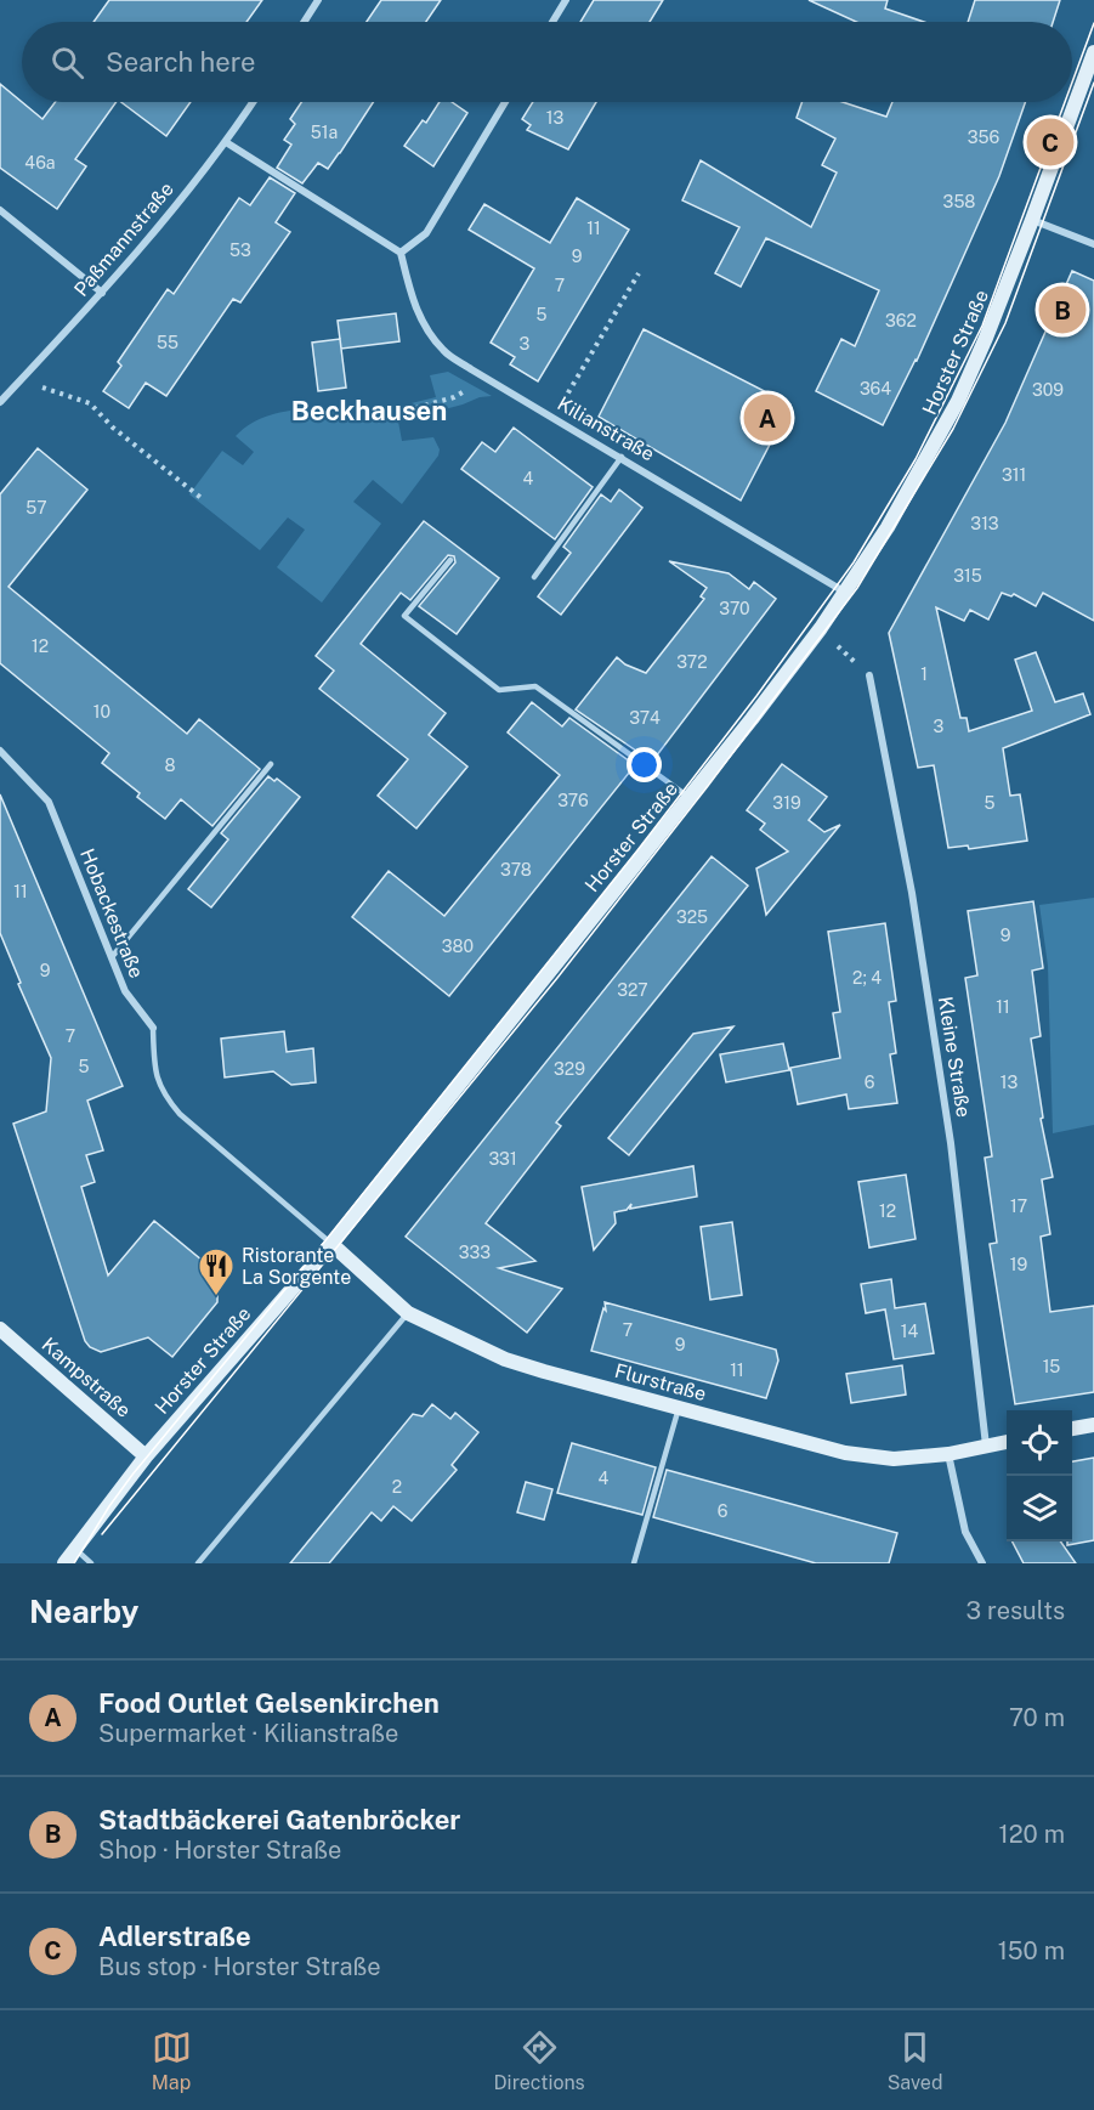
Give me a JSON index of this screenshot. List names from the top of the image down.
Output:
{
  "streets": {
    "main road": ["Horster Straße", "Kampstraße", "Flurstraße"],
    "street": [
      "Paßmannstraße",
      "Kilianstraße",
      "Hobackestraße",
      "Kleine Straße"
    ]
  },
  "crossings": [
    ["Horster Straße", "Kilianstraße"],
    ["Horster Straße", "Hobackestraße"],
    ["Horster Straße", "Kampstraße"],
    ["Horster Straße", "Flurstraße"],
    ["Hobackestraße", "Flurstraße"],
    ["Kleine Straße", "Flurstraße"]
  ],
  "districts": ["Beckhausen"],
  "places": {
    "restaurant": ["Ristorante La Sorgente"]
  },
  "house_numbers": [
    "13",
    "51a",
    "356",
    "46a",
    "358",
    "11",
    "53",
    "9",
    "7",
    "5",
    "362",
    "55",
    "3",
    "364",
    "309",
    "311",
    "4",
    "57",
    "313",
    "315",
    "370",
    "12",
    "372",
    "1",
    "10",
    "374",
    "3",
    "8",
    "376",
    "319",
    "5",
    "378",
    "11",
    "325",
    "9",
    "380",
    "9",
    "2; 4",
    "327",
    "11",
    "7",
    "5",
    "329",
    "6",
    "13",
    "331",
    "17",
    "12",
    "333",
    "19",
    "7",
    "14",
    "9",
    "15",
    "11",
    "4",
    "2",
    "6"
  ],
  "page": {
    "search": "Search here",
    "pins": ["C", "B", "A"],
    "heading": ["Nearby", "3 results"],
    "list": [
      {
        "mark": "A",
        "name": "Food Outlet Gelsenkirchen",
        "note": "Supermarket · Kilianstraße",
        "value": "70 m"
      },
      {
        "mark": "B",
        "name": "Stadtbäckerei Gatenbröcker",
        "note": "Shop · Horster Straße",
        "value": "120 m"
      },
      {
        "mark": "C",
        "name": "Adlerstraße",
        "note": "Bus stop · Horster Straße",
        "value": "150 m"
      }
    ],
    "nav": ["Map", "Directions", "Saved"]
  }
}
